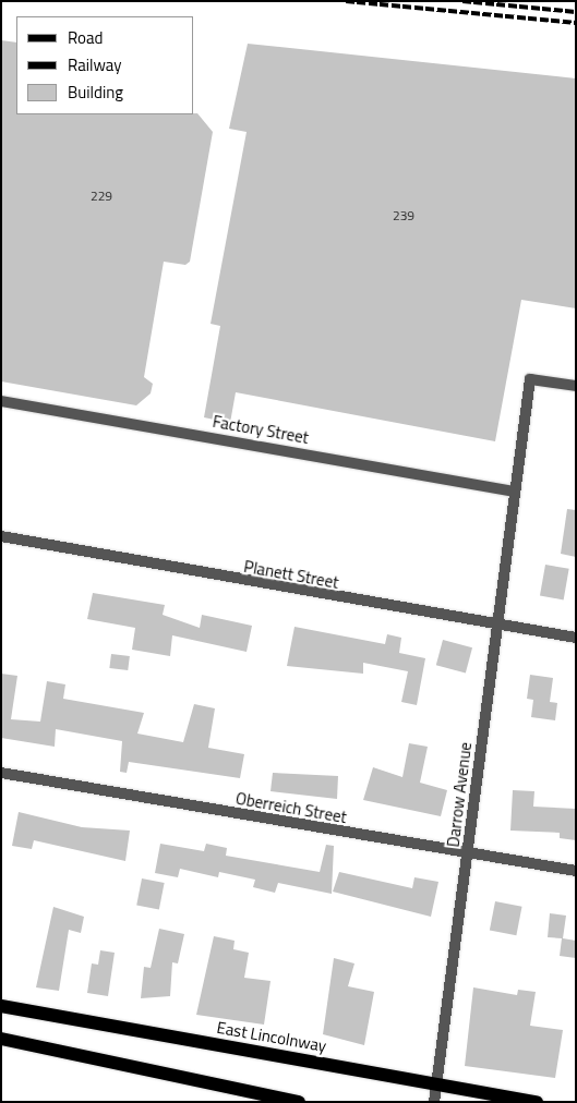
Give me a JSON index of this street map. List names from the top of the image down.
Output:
{
  "streets": {
    "main road": ["East Lincolnway"],
    "street": [
      "Factory Street",
      "Planett Street",
      "Darrow Avenue",
      "Oberreich Street"
    ]
  },
  "crossings": [
    ["Factory Street", "Darrow Avenue"],
    ["Planett Street", "Darrow Avenue"],
    ["Darrow Avenue", "Oberreich Street"],
    ["Darrow Avenue", "East Lincolnway"]
  ],
  "house_numbers": ["229", "239"],
  "legend": ["Road", "Railway", "Building"]
}
